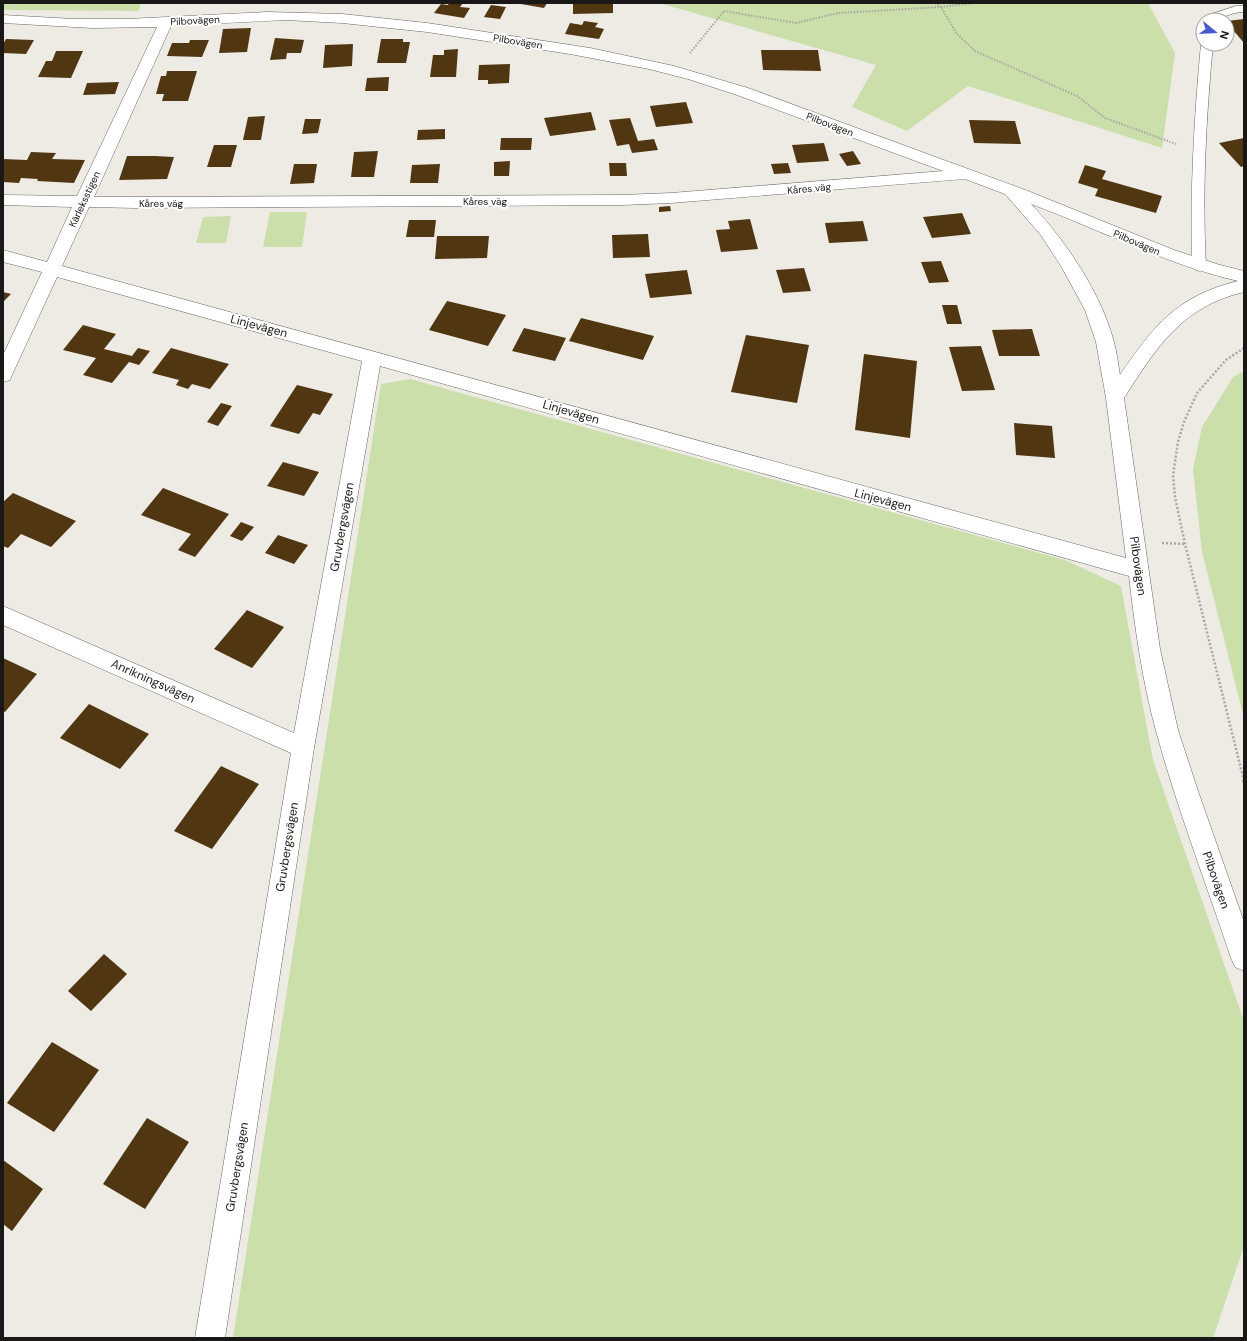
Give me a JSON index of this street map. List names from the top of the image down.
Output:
{
  "streets": {
    "street": [
      "Pilbovägen",
      "Kåres väg",
      "Kärleksstigen",
      "Linjevägen",
      "Gruvbergsvägen",
      "Anrikningsvägen"
    ]
  },
  "crossings": [
    ["Pilbovägen", "Kåres väg"],
    ["Pilbovägen", "Kärleksstigen"],
    ["Pilbovägen", "Linjevägen"],
    ["Kåres väg", "Kärleksstigen"],
    ["Kärleksstigen", "Linjevägen"],
    ["Linjevägen", "Gruvbergsvägen"],
    ["Gruvbergsvägen", "Anrikningsvägen"]
  ],
  "north": "right"
}
